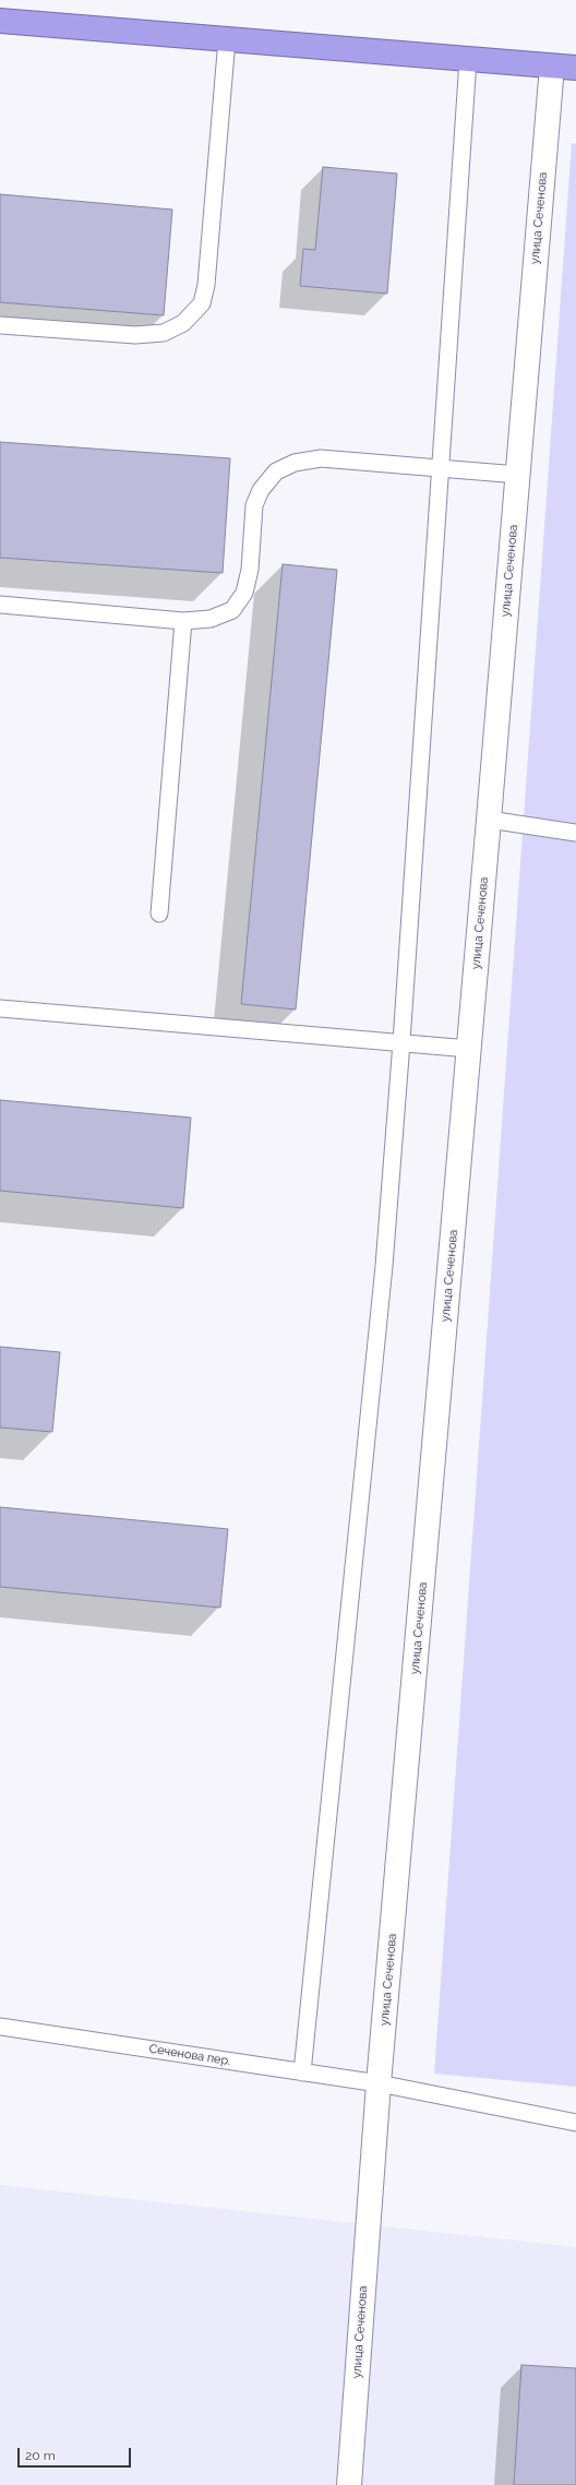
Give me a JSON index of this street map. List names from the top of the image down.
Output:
{
  "streets": {
    "street": ["улица Сеченова"],
    "lane": ["Сеченова пер."]
  },
  "crossings": [
    ["улица Сеченова", "Сеченова пер."]
  ],
  "scale_bar": "20 m"
}
